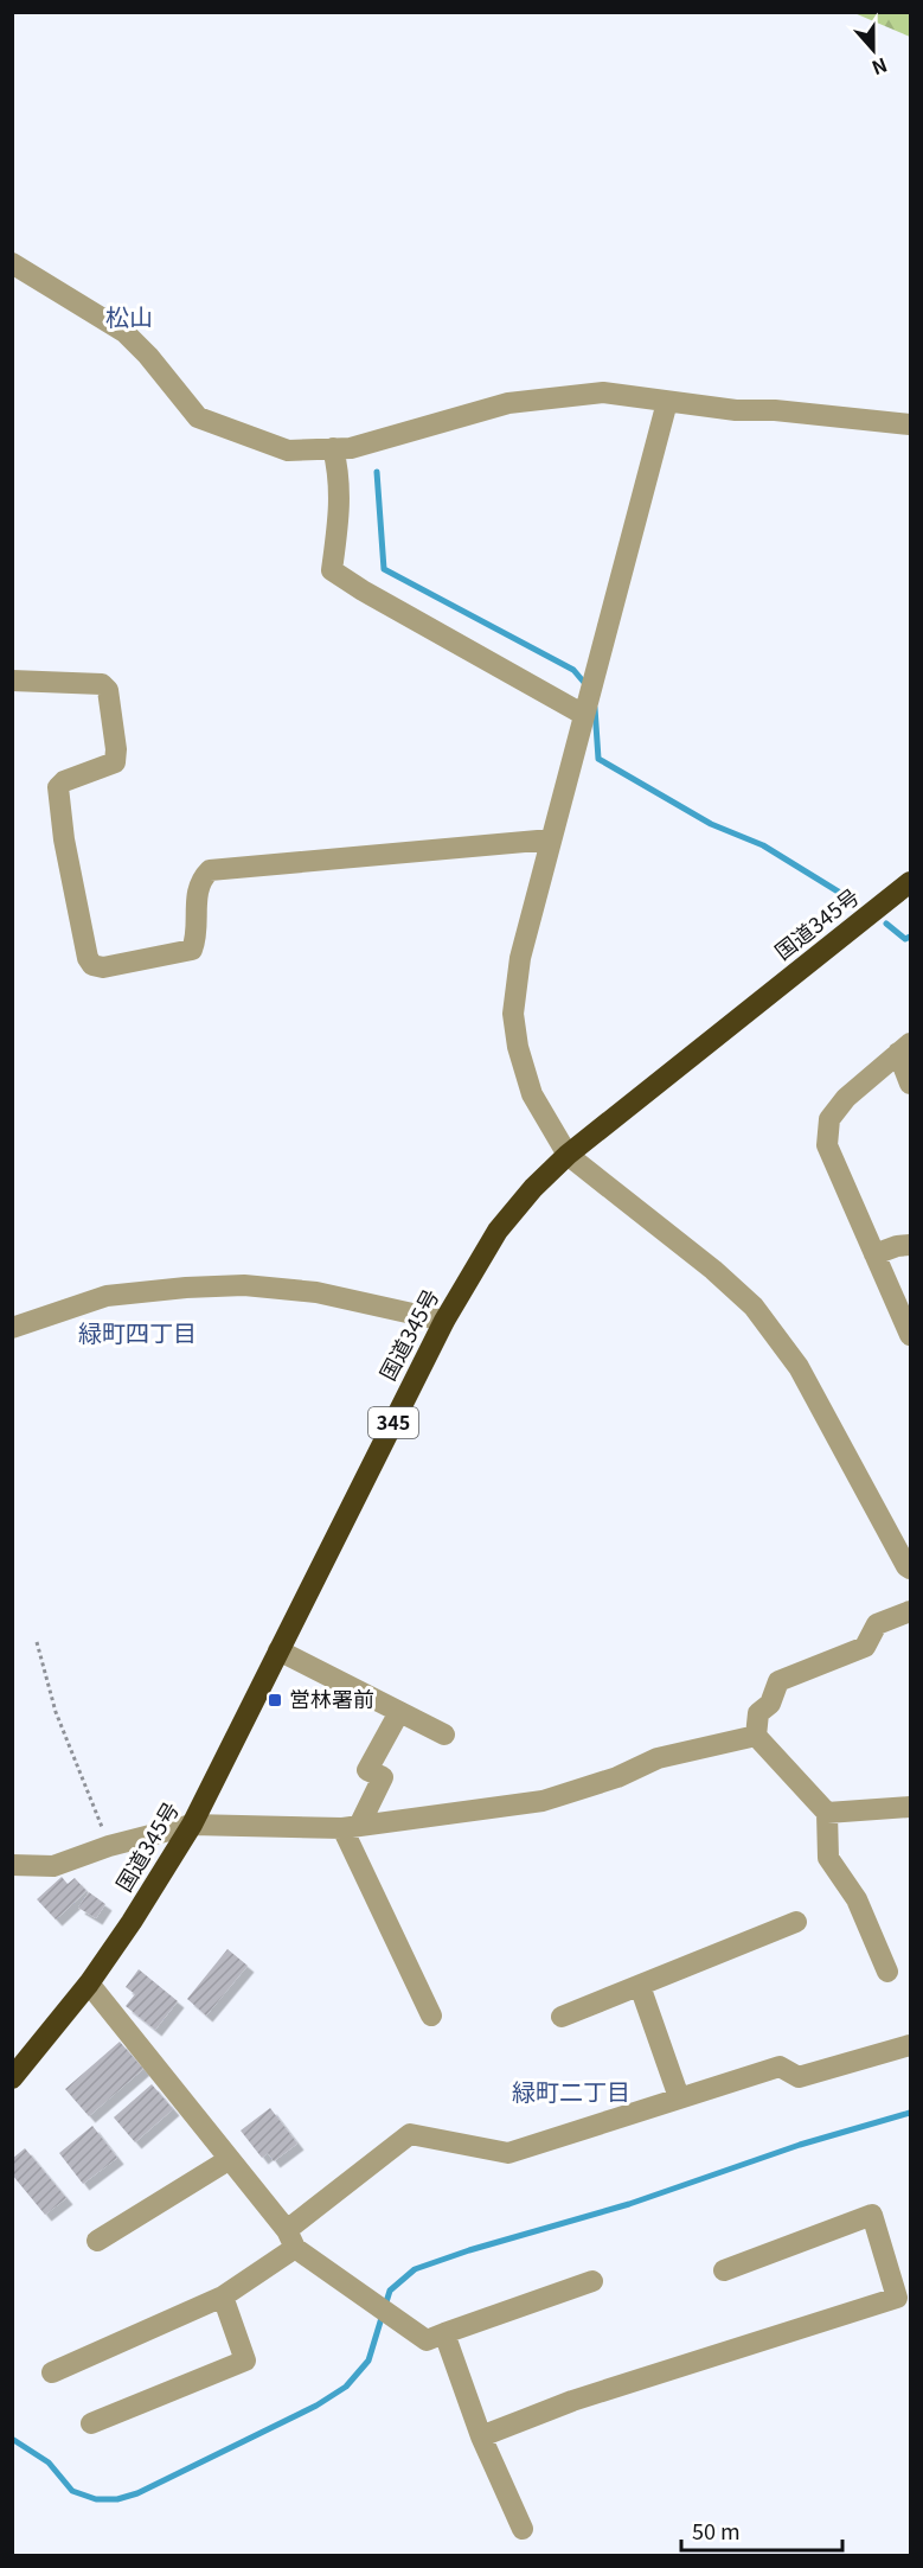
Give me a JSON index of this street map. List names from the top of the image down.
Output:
{
  "streets": {
    "highway": ["国道345号", "345"]
  },
  "districts": ["松山", "緑町四丁目", "緑町二丁目"],
  "places": {
    "transit": ["営林署前"]
  },
  "scale_bar": "50 m",
  "north": "bottom"
}
